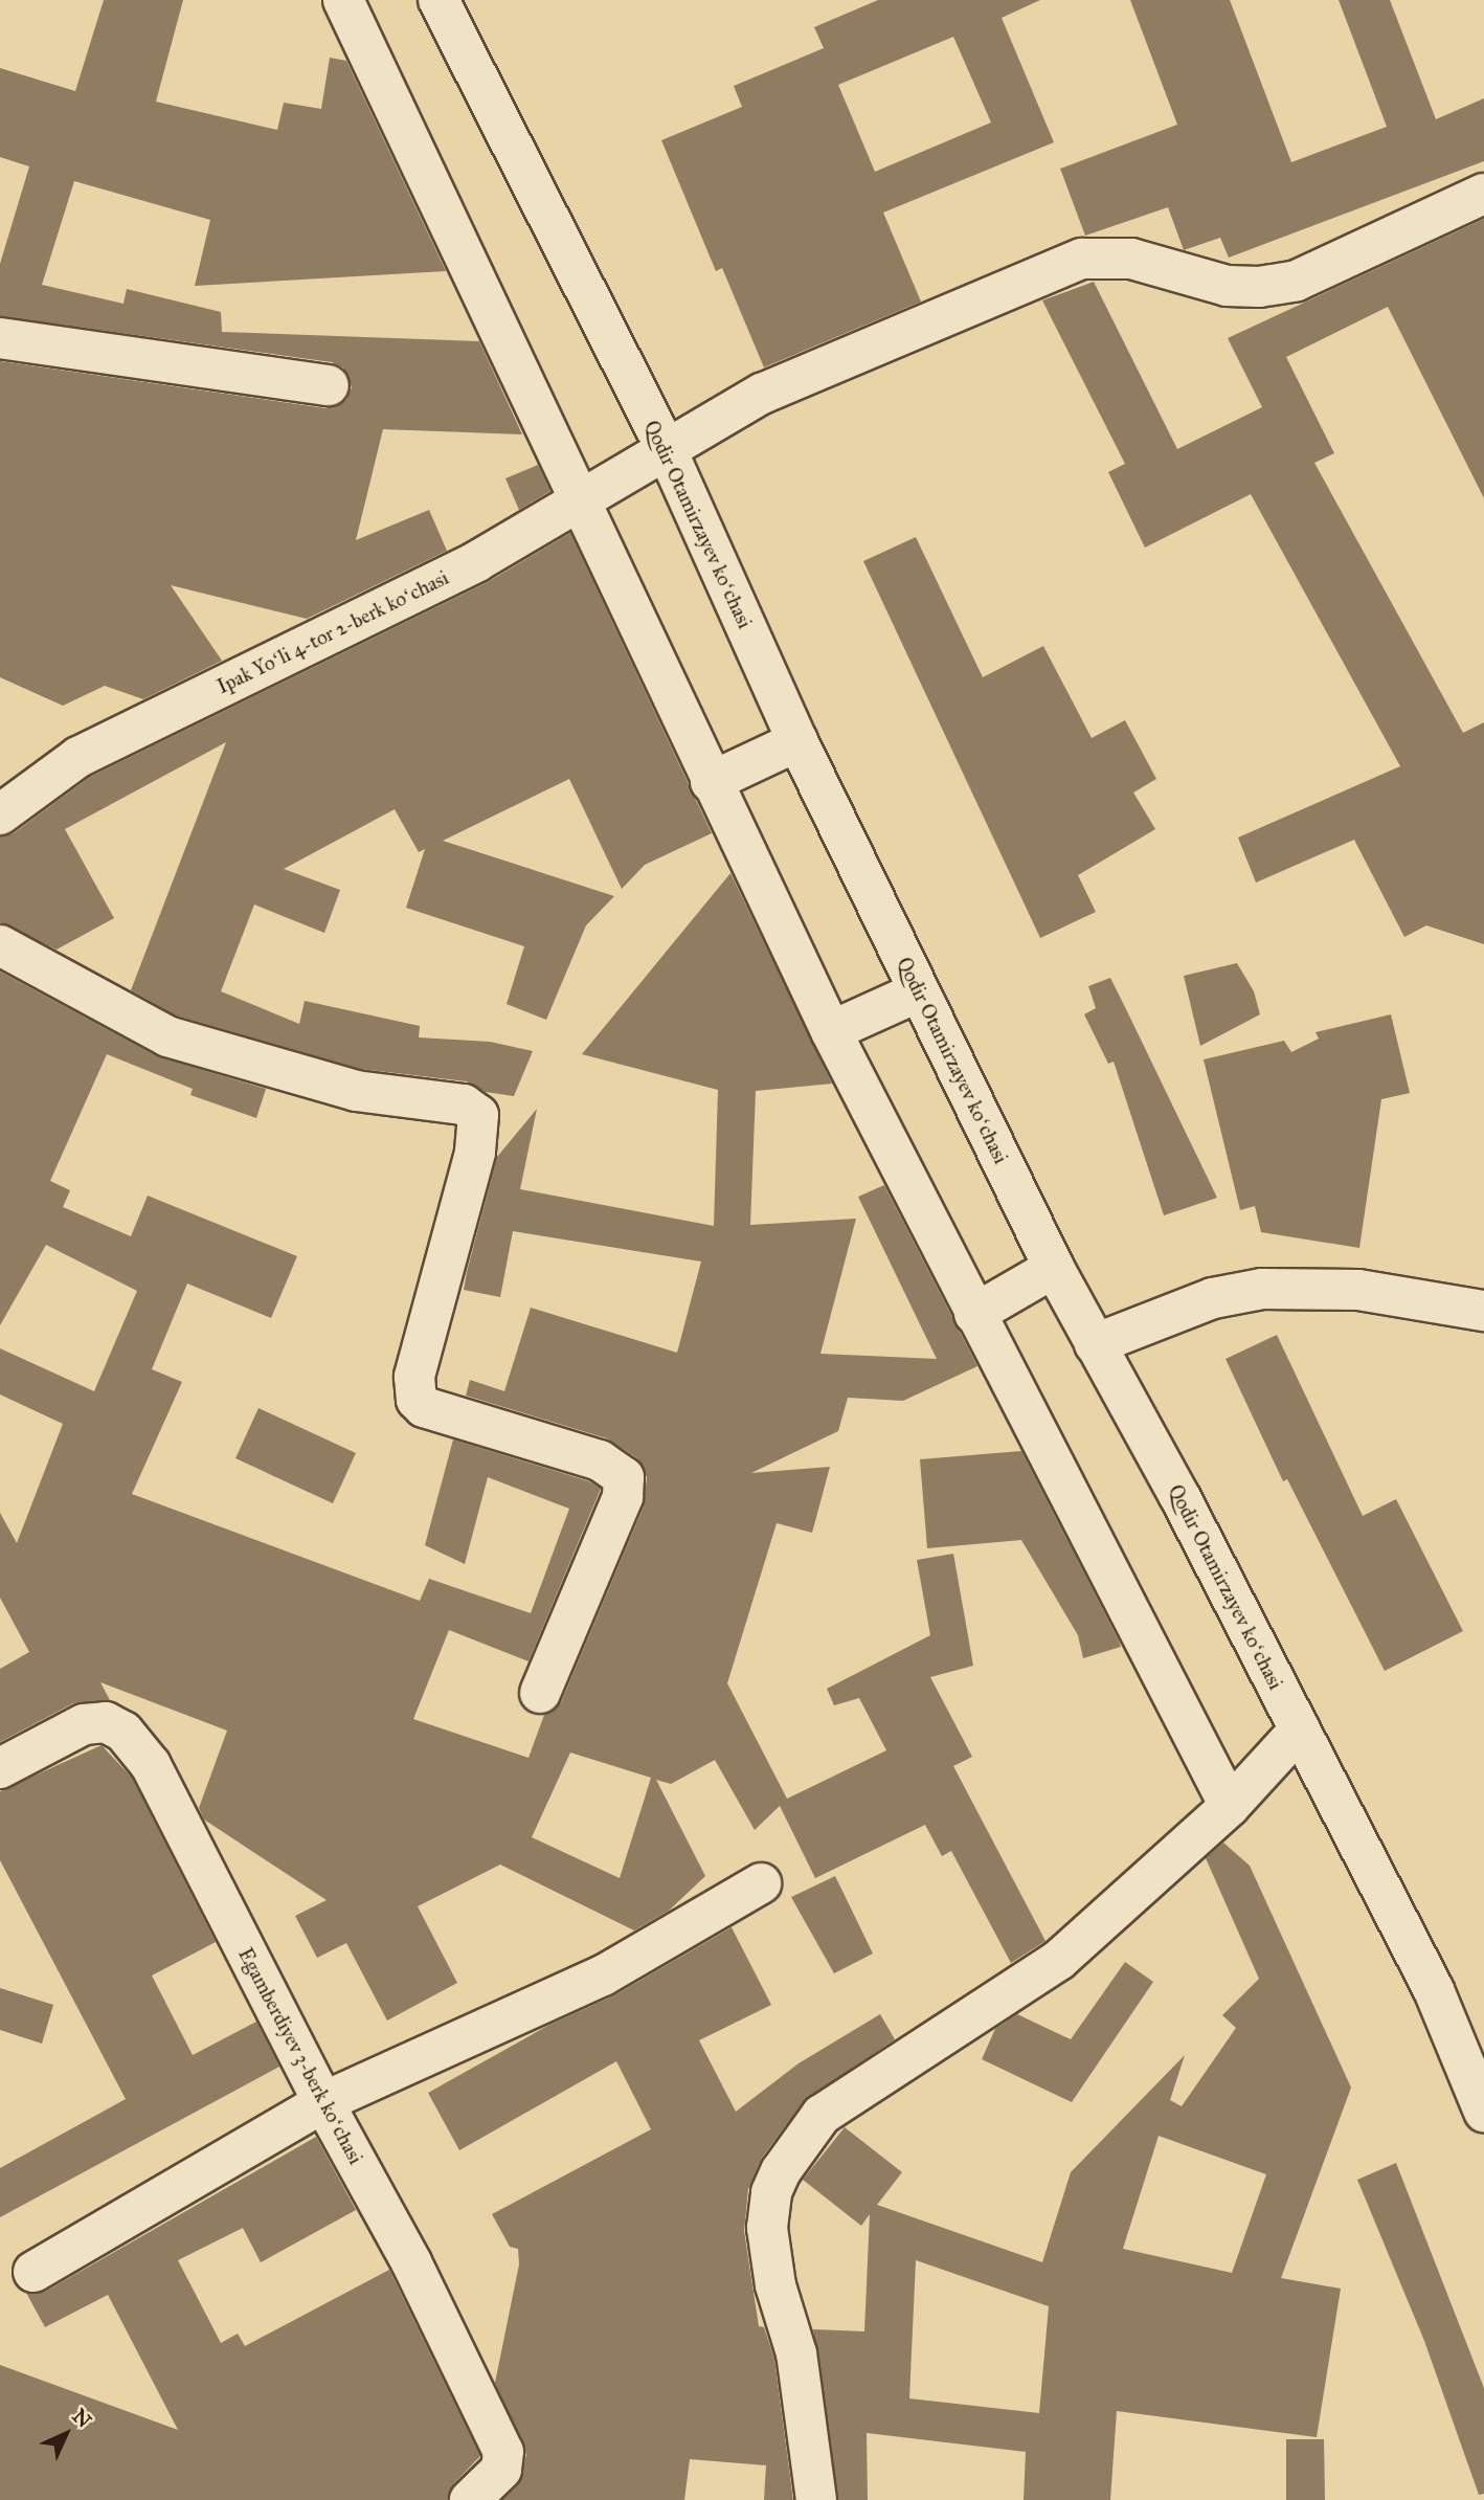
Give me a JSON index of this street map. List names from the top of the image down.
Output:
{
  "streets": {
    "street": ["Qodir Otamirzayev koʻchasi", "Ipak Yoʻli 4-tor 2-berk koʻchasi", "Egamberdiyev 3-berk koʻchasi"]
  },
  "crossings": [
    ["Qodir Otamirzayev koʻchasi", "Ipak Yoʻli 4-tor 2-berk koʻchasi"]
  ],
  "north": "top right"
}
